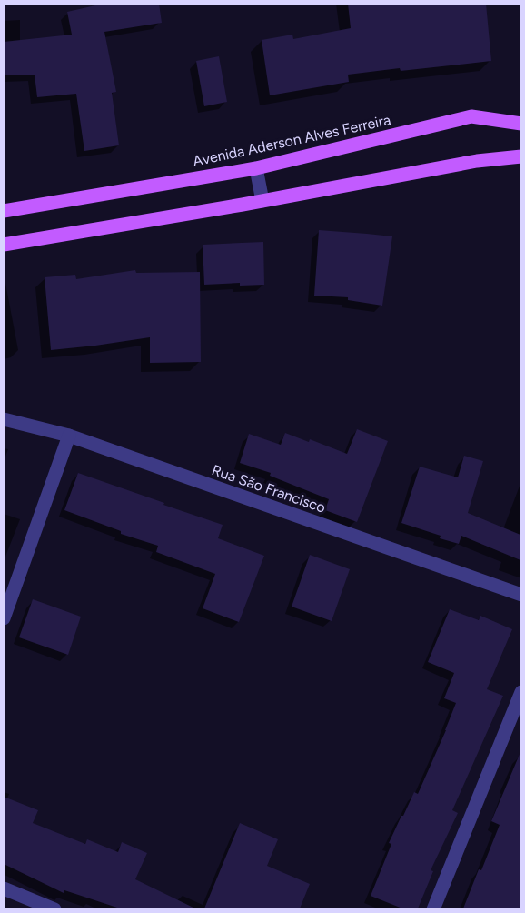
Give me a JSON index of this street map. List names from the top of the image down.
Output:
{
  "streets": {
    "main road": ["Avenida Aderson Alves Ferreira"],
    "street": ["Rua São Francisco"]
  }
}
